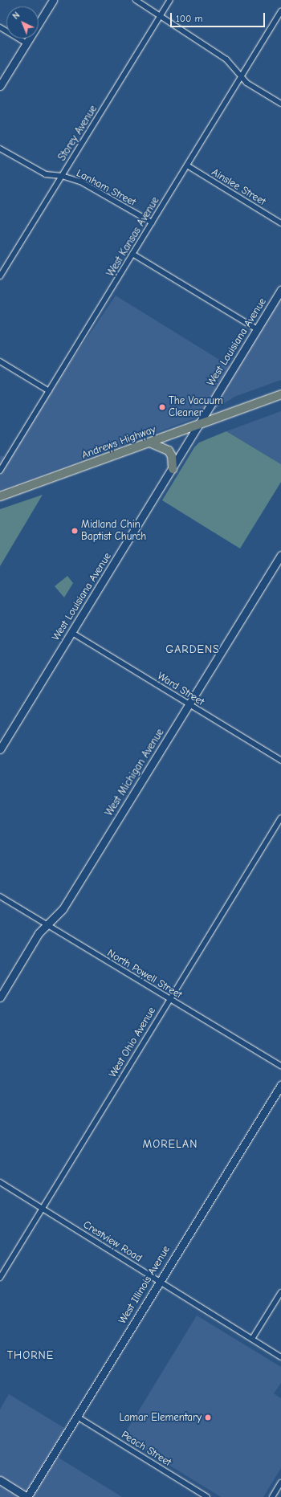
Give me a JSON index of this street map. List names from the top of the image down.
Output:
{
  "streets": {
    "main road": ["Andrews Highway"],
    "street": [
      "Storey Avenue",
      "Ainslee Street",
      "Lanham Street",
      "West Kansas Avenue",
      "West Louisiana Avenue",
      "Ward Street",
      "West Michigan Avenue",
      "North Powell Street",
      "West Ohio Avenue",
      "Crestview Road",
      "West Illinois Avenue",
      "Peach Street"
    ]
  },
  "crossings": [
    ["Storey Avenue", "Lanham Street"],
    ["Ainslee Street", "West Kansas Avenue"],
    ["Lanham Street", "West Kansas Avenue"],
    ["West Louisiana Avenue", "Andrews Highway"],
    ["West Louisiana Avenue", "Ward Street"],
    ["Ward Street", "West Michigan Avenue"],
    ["West Michigan Avenue", "North Powell Street"],
    ["North Powell Street", "West Ohio Avenue"],
    ["West Ohio Avenue", "Crestview Road"],
    ["Crestview Road", "West Illinois Avenue"],
    ["West Illinois Avenue", "Peach Street"]
  ],
  "districts": ["GARDENS", "MORELAN", "THORNE"],
  "places": ["The Vacuum Cleaner", "Midland Chin Baptist Church", "Lamar Elementary"],
  "scale_bar": "100 m",
  "north": "top left"
}
